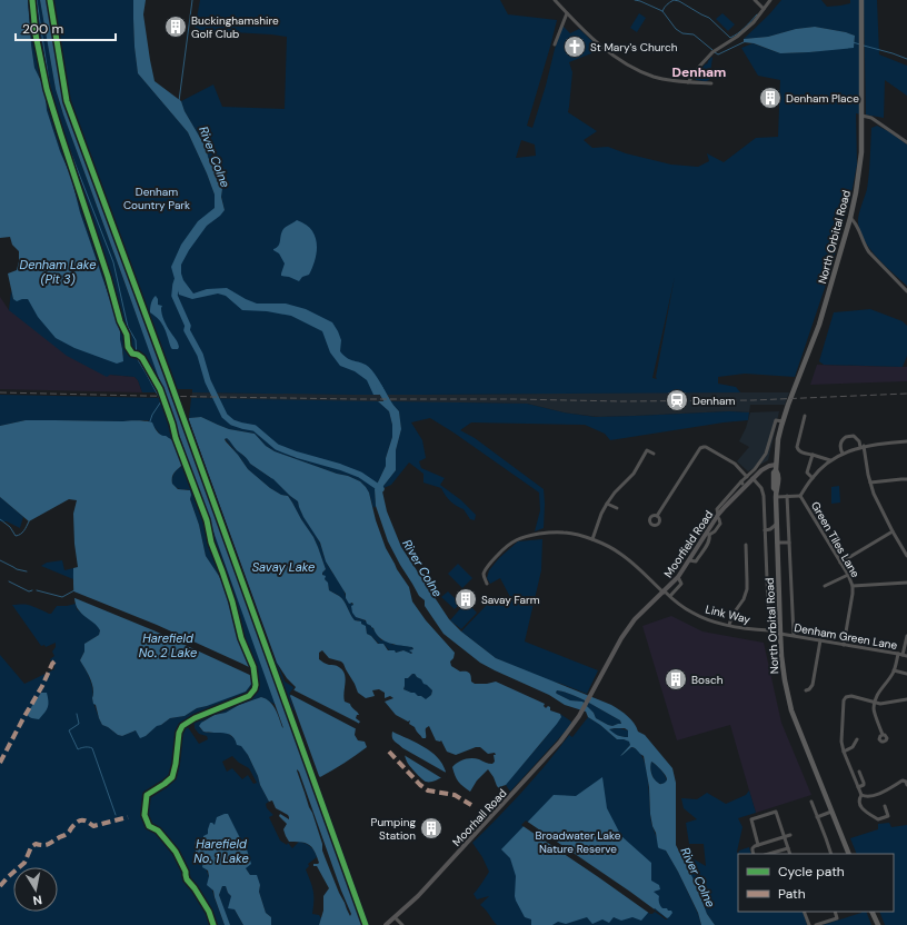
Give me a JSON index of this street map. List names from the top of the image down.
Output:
{
  "streets": {
    "main road": ["North Orbital Road"],
    "street": [
      "Green Tiles Lane",
      "Moorfield Road",
      "Link Way",
      "Denham Green Lane",
      "Moorhall Road"
    ]
  },
  "crossings": [
    ["North Orbital Road", "Moorfield Road"],
    ["North Orbital Road", "Denham Green Lane"],
    ["Green Tiles Lane", "Denham Green Lane"],
    ["Moorfield Road", "Link Way"],
    ["Moorfield Road", "Moorhall Road"]
  ],
  "districts": ["Denham"],
  "water": [
    "River Colne",
    "Denham Lake (Pit 3)",
    "Savay Lake",
    "Harefield No. 2 Lake",
    "Harefield No. 1 Lake"
  ],
  "parks": ["Denham Country Park", "Broadwater Lake Nature Reserve"],
  "places": {
    "building": [
      "Buckinghamshire Golf Club",
      "Denham Place",
      "Savay Farm",
      "Bosch",
      "Pumping Station"
    ],
    "church": ["St Mary's Church"],
    "station": ["Denham"]
  },
  "legend": ["Cycle path", "Path"],
  "scale_bar": "200 m",
  "north": "bottom"
}
